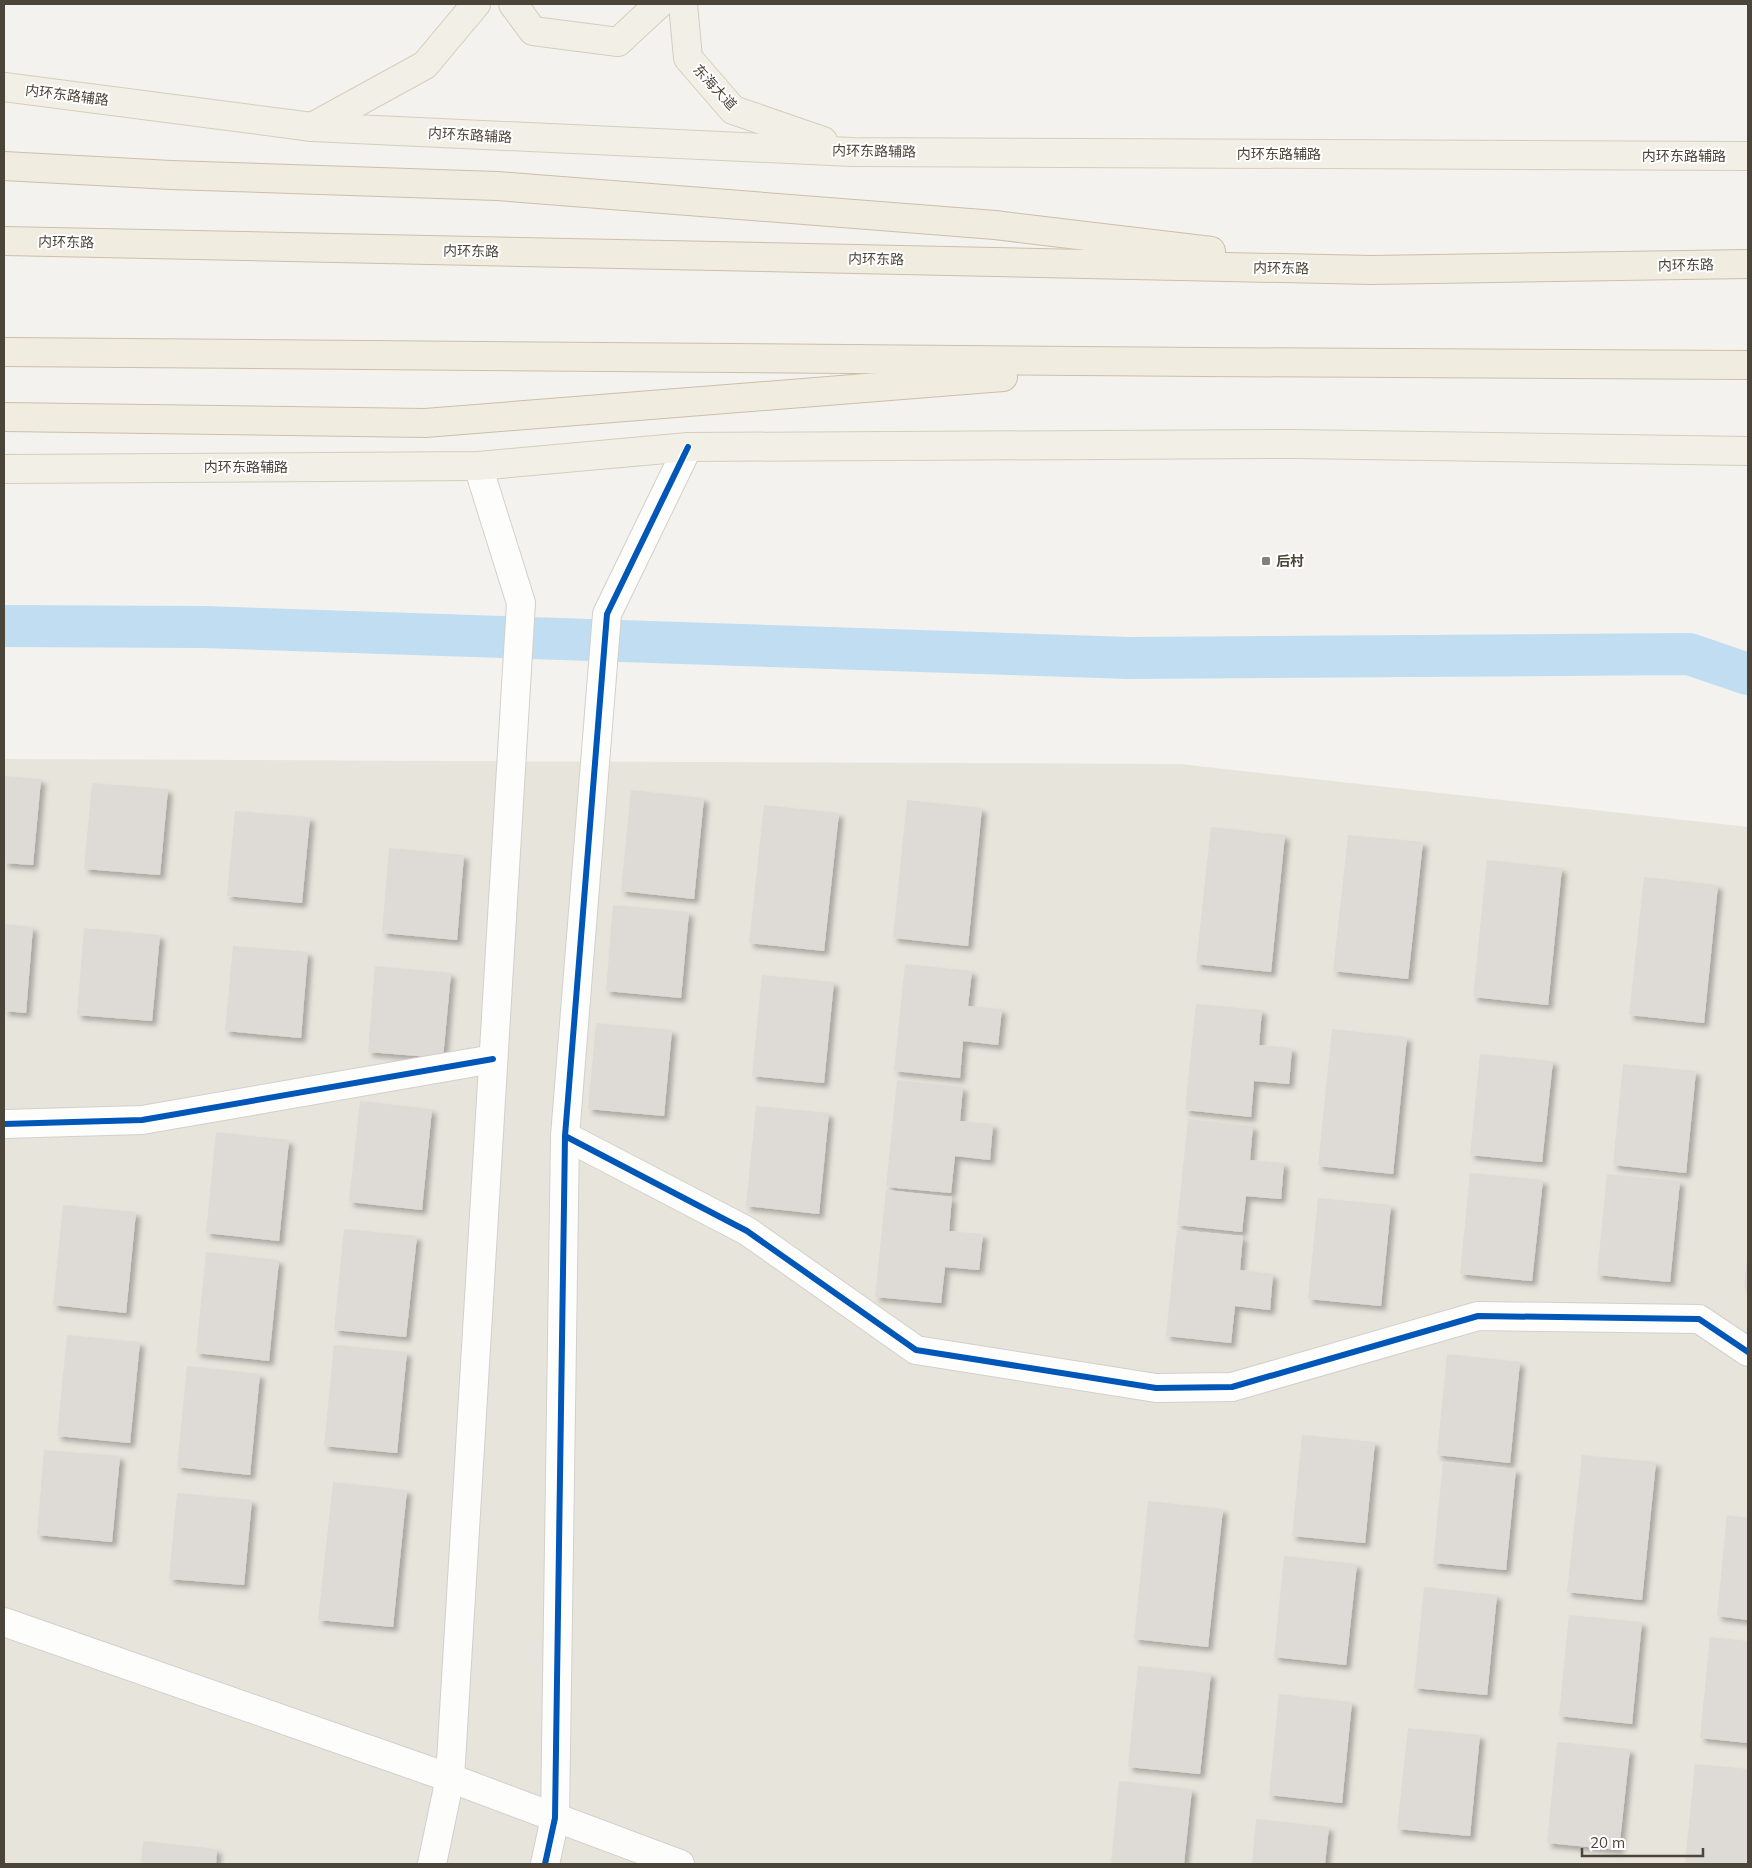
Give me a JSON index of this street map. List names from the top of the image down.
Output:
{
  "streets": {
    "highway": ["内环东路"],
    "main road": ["东海大道", "内环东路辅路"]
  },
  "crossings": [
    ["东海大道", "内环东路辅路"]
  ],
  "places": {
    "transit": ["后村"]
  },
  "scale_bar": "20 m"
}
